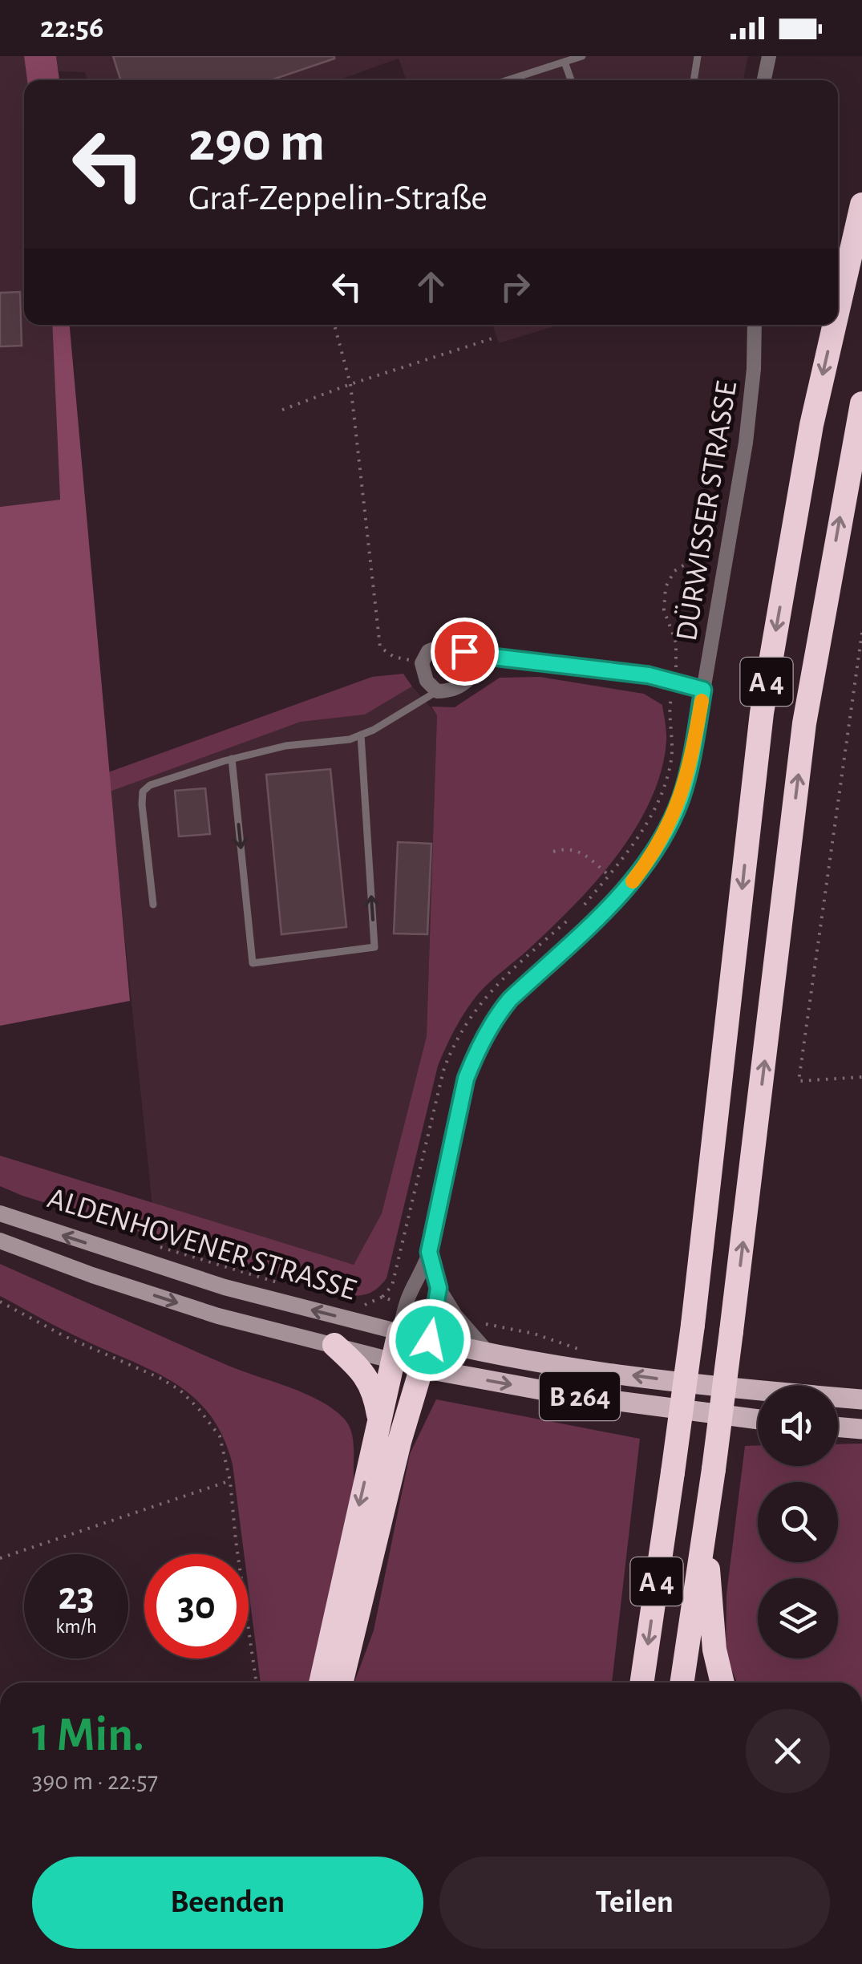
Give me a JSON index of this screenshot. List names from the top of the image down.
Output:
{
  "streets": {
    "highway": ["A 4"],
    "main road": ["ALDENHOVENER STRASSE", "B 264"],
    "street": ["DÜRWISSER STRASSE"]
  },
  "crossings": [
    ["DÜRWISSER STRASSE", "ALDENHOVENER STRASSE"]
  ],
  "page": {
    "status": "22:56",
    "turn": ["290 m", "Graf-Zeppelin-Straße"],
    "speed": "23 km/h",
    "limit": "30",
    "heading": ["1 Min.", "390 m · 22:57"],
    "buttons": ["Beenden", "Teilen"]
  }
}
